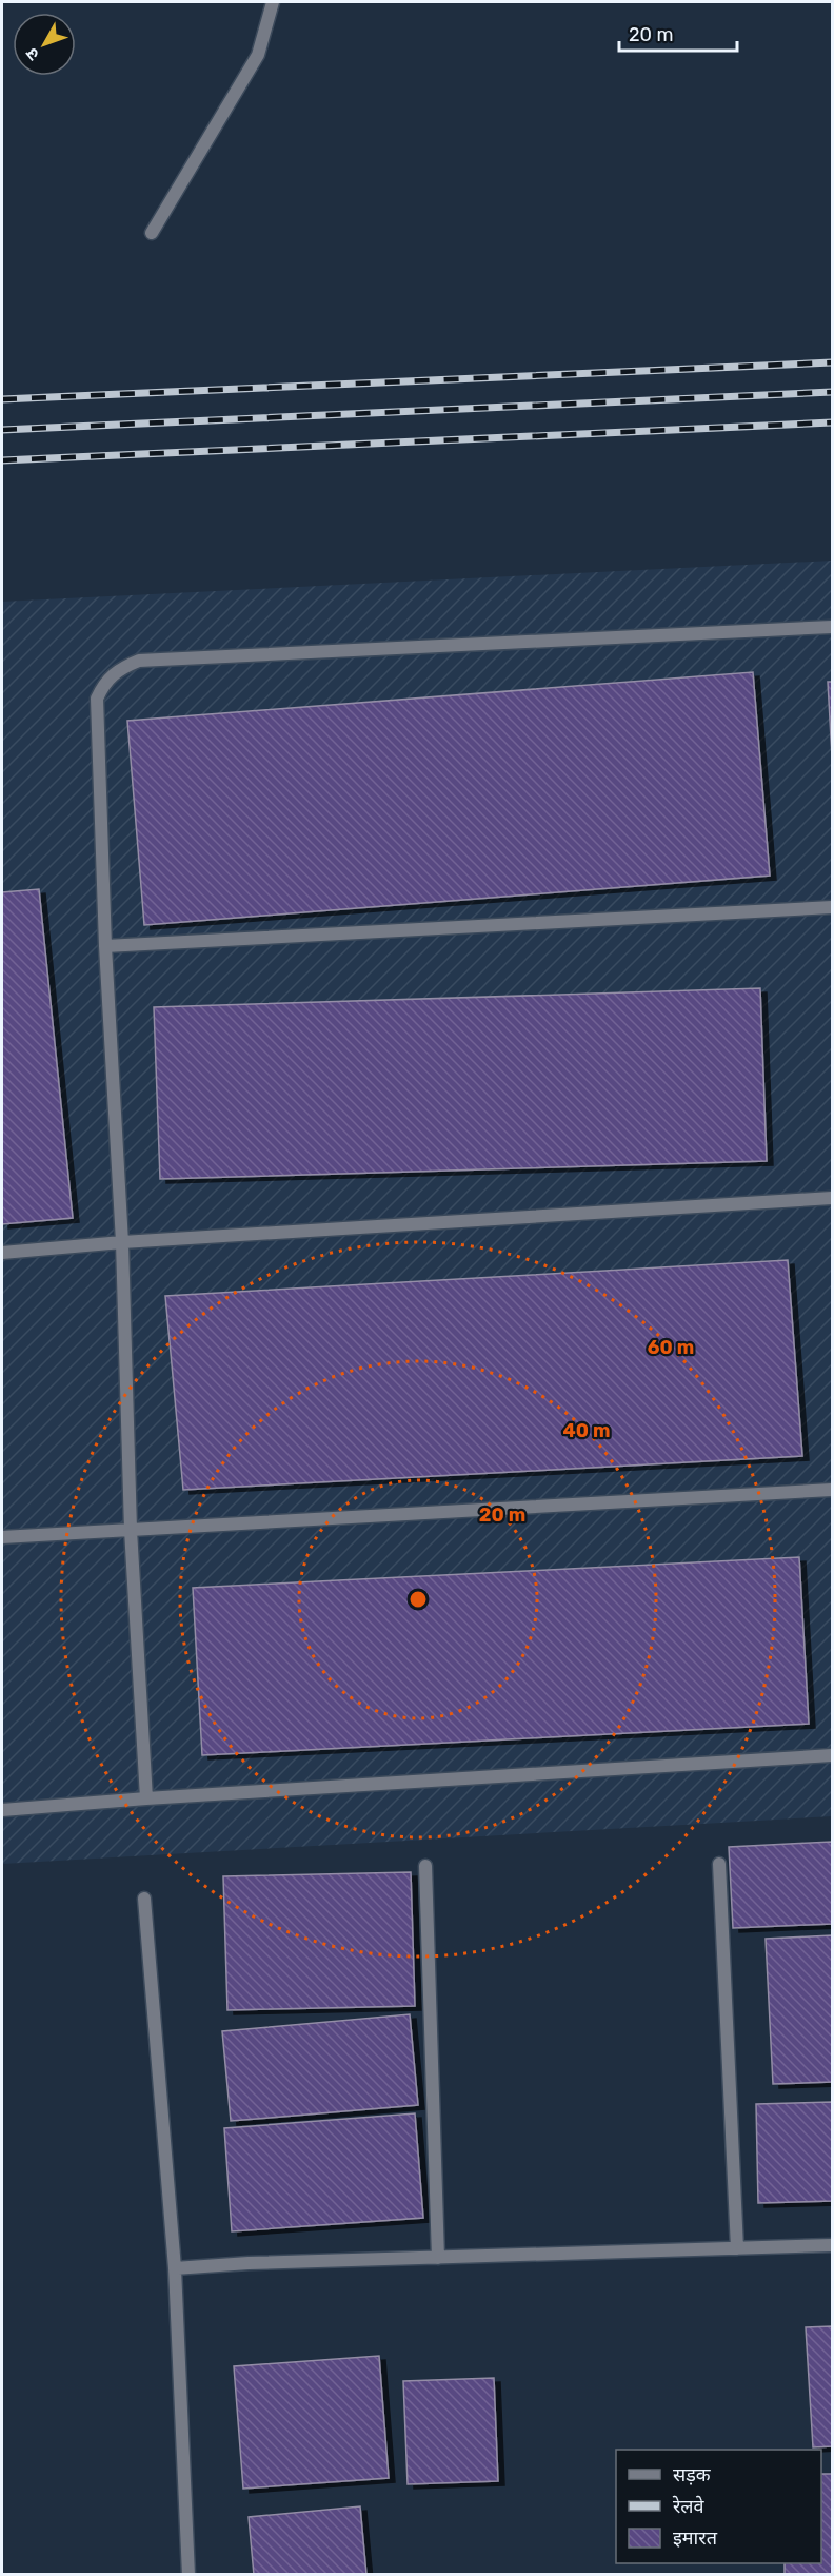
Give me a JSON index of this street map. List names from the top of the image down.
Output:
{
  "legend": ["सड़क", "रेलवे", "इमारत"],
  "scale_bar": "20 m",
  "north": "bottom left",
  "rings": ["60 m", "40 m", "20 m"]
}
